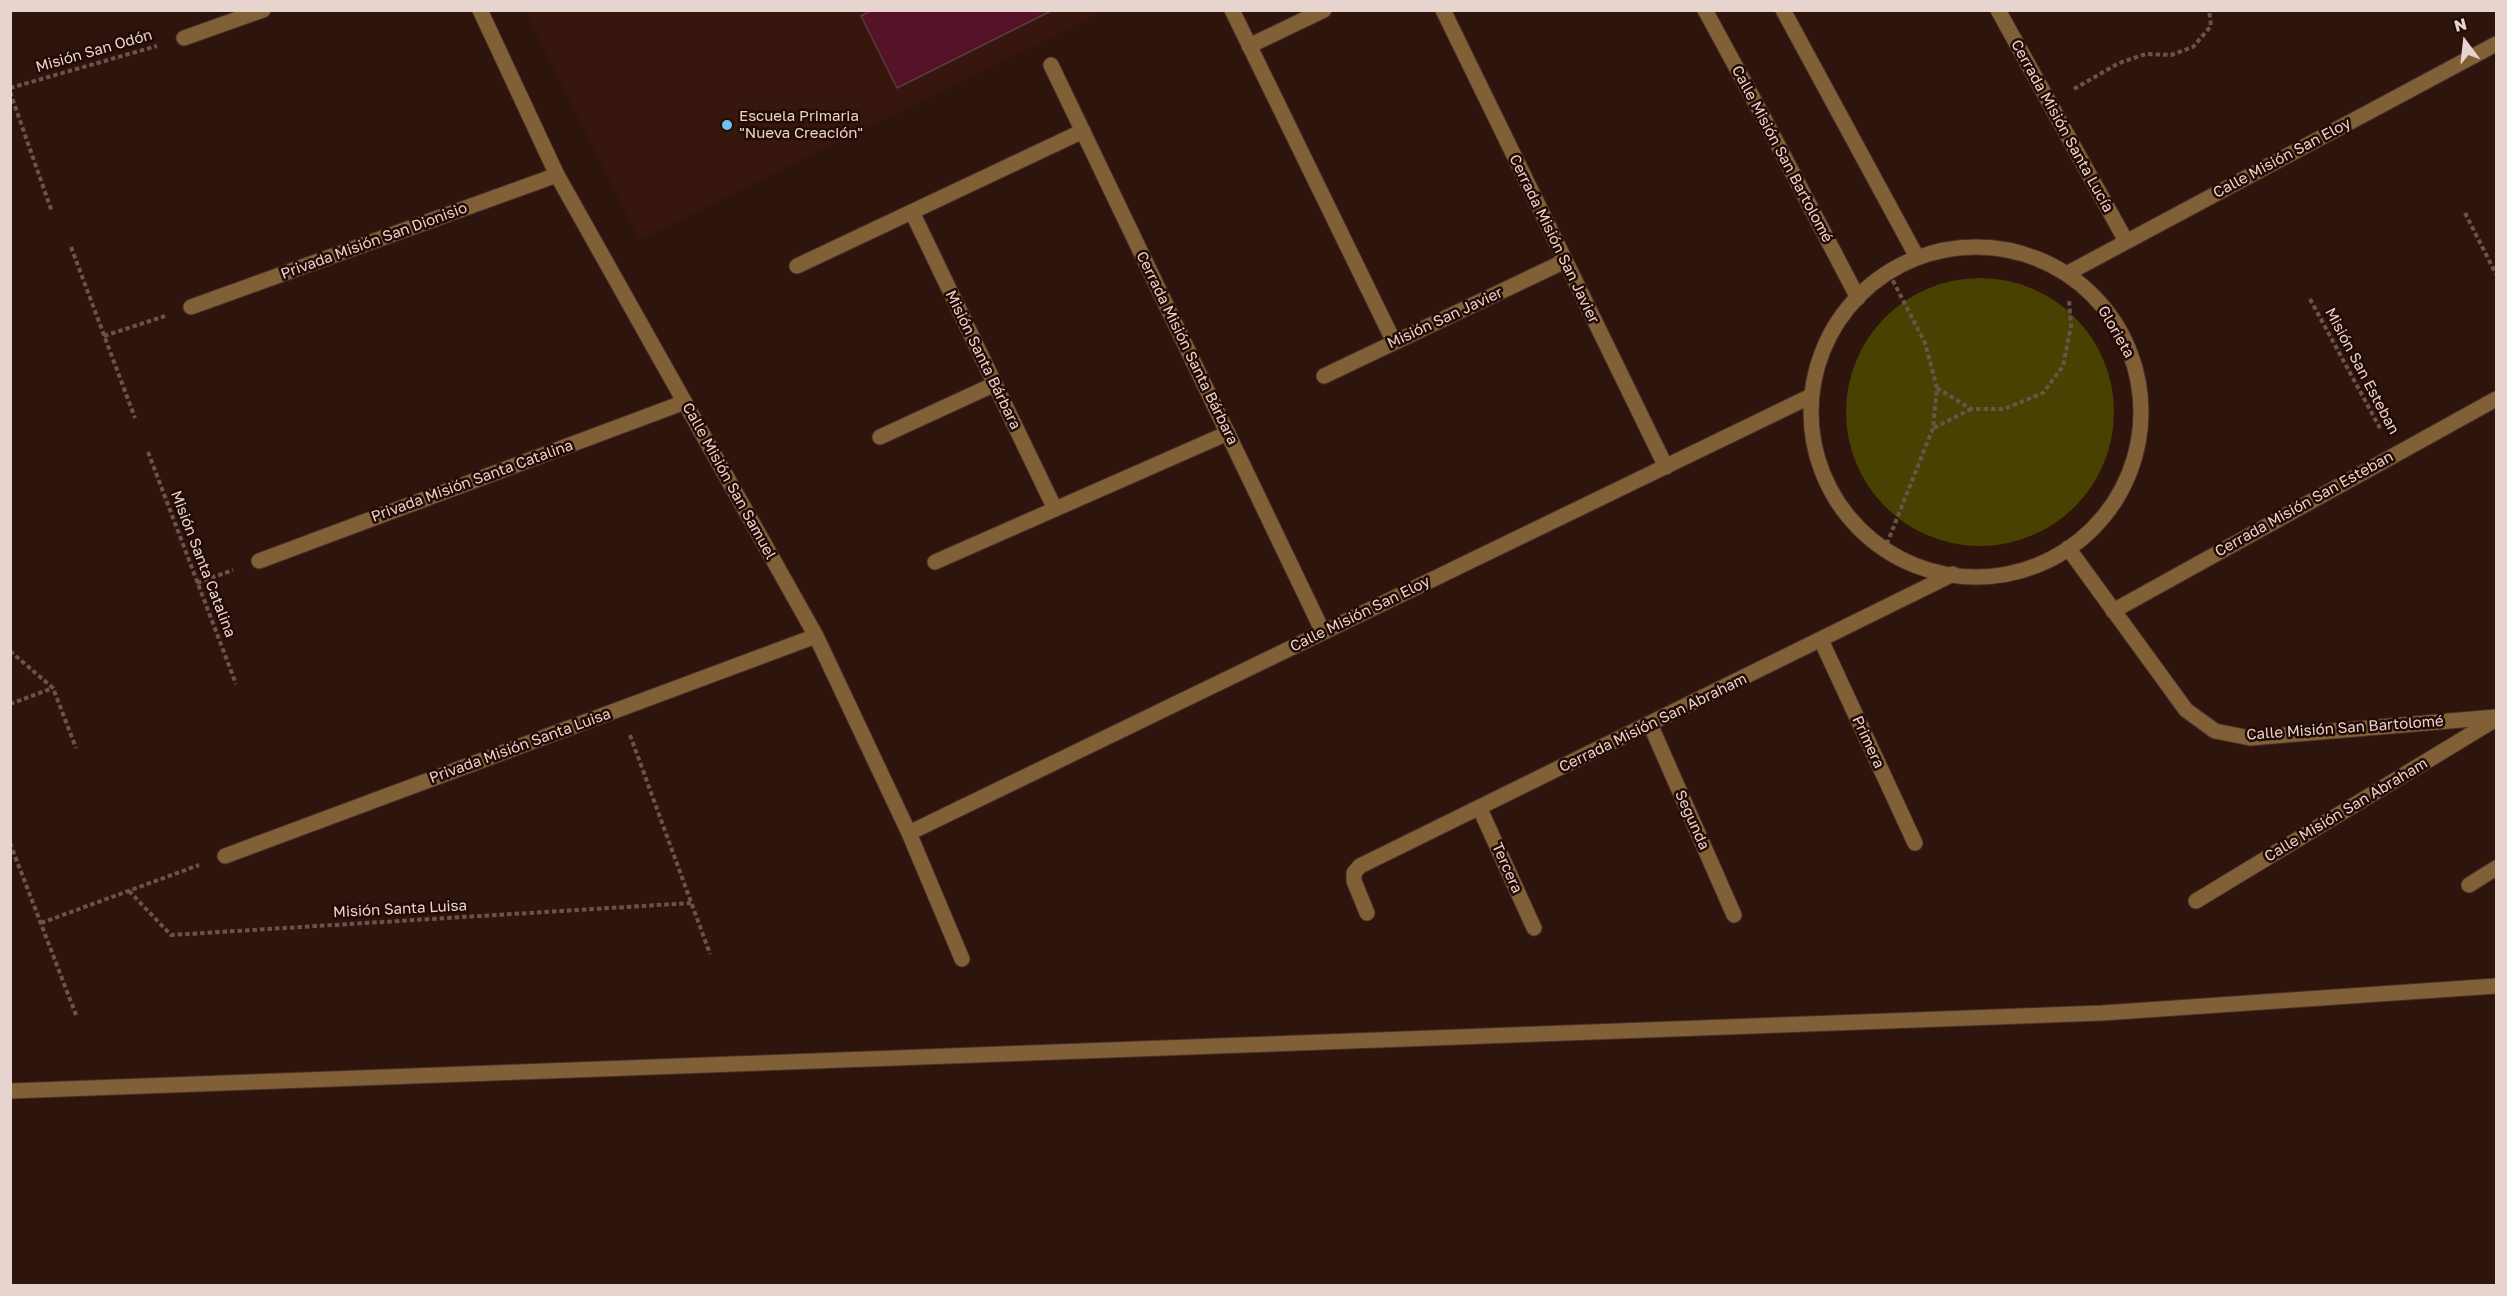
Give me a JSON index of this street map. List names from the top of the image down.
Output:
{
  "streets": {
    "street": [
      "Cerrada Misión Santa Lucía",
      "Calle Misión San Bartolomé",
      "Calle Misión San Eloy",
      "Cerrada Misión San Javier",
      "Privada Misión San Dionisio",
      "Misión San Javier",
      "Glorieta",
      "Cerrada Misión Santa Bárbara",
      "Misión Santa Bárbara",
      "Privada Misión Santa Catalina",
      "Calle Misión San Samuel",
      "Cerrada Misión San Esteban",
      "Cerrada Misión San Abraham",
      "Primera",
      "Privada Misión Santa Luisa",
      "Calle Misión San Abraham",
      "Segunda",
      "Tercera"
    ],
    "path": [
      "Misión San Odón",
      "Misión San Esteban",
      "Misión Santa Catalina",
      "Misión Santa Luisa"
    ]
  },
  "crossings": [
    ["Cerrada Misión Santa Lucía", "Calle Misión San Eloy"],
    ["Calle Misión San Bartolomé", "Glorieta"],
    ["Calle Misión San Bartolomé", "Cerrada Misión San Esteban"],
    ["Calle Misión San Bartolomé", "Calle Misión San Abraham"],
    ["Calle Misión San Eloy", "Cerrada Misión San Javier"],
    ["Calle Misión San Eloy", "Glorieta"],
    ["Calle Misión San Eloy", "Cerrada Misión Santa Bárbara"],
    ["Calle Misión San Eloy", "Calle Misión San Samuel"],
    ["Cerrada Misión San Javier", "Misión San Javier"],
    ["Privada Misión San Dionisio", "Calle Misión San Samuel"],
    ["Glorieta", "Cerrada Misión San Abraham"],
    ["Misión San Esteban", "Cerrada Misión San Esteban"],
    ["Privada Misión Santa Catalina", "Calle Misión San Samuel"],
    ["Calle Misión San Samuel", "Privada Misión Santa Luisa"],
    ["Cerrada Misión San Abraham", "Primera"],
    ["Cerrada Misión San Abraham", "Segunda"],
    ["Cerrada Misión San Abraham", "Tercera"]
  ],
  "places": ["Escuela Primaria \"Nueva Creación\""],
  "north": "top"
}
